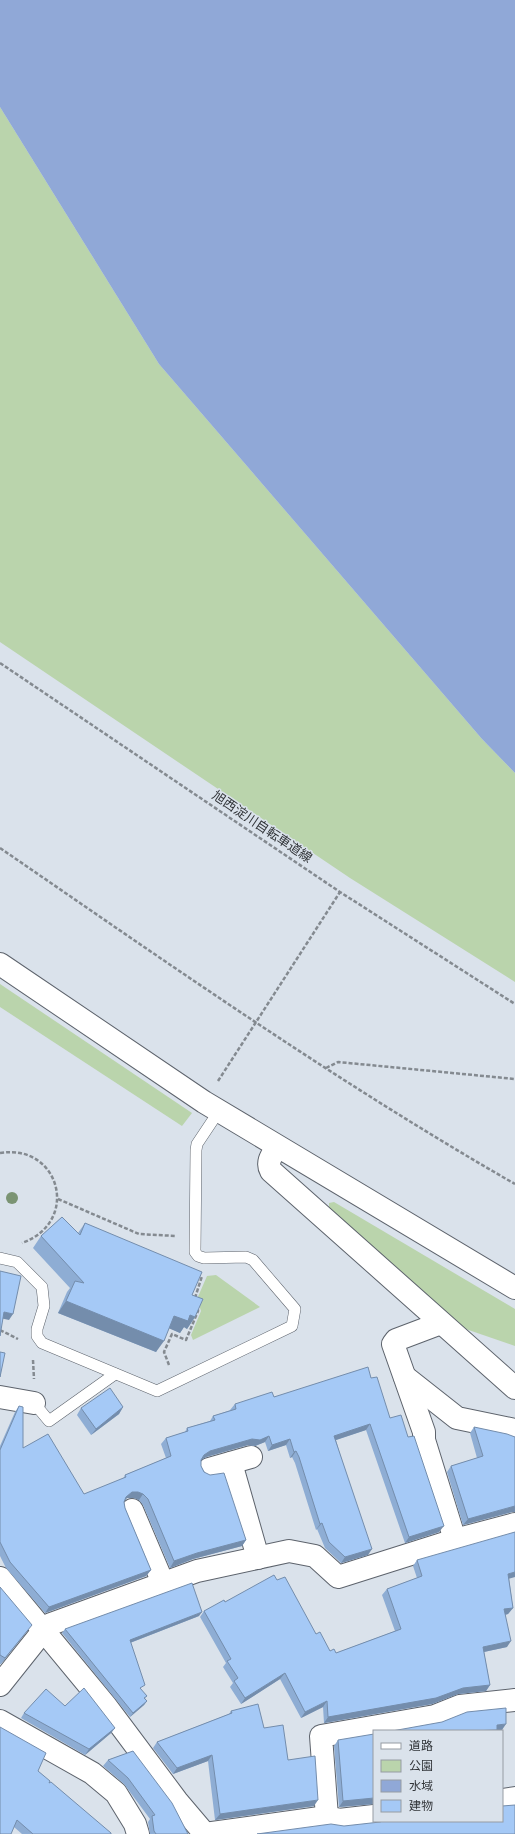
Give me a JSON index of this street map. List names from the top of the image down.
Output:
{
  "streets": {
    "path": ["旭西淀川自転車道線"]
  },
  "legend": [
    "道路",
    "公園",
    "水域",
    "建物"
  ]
}
